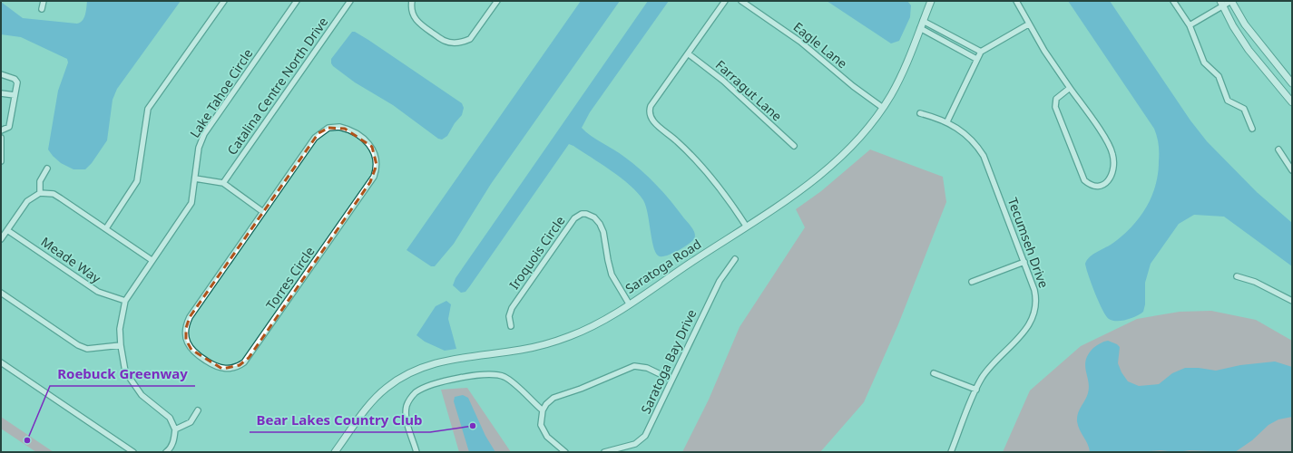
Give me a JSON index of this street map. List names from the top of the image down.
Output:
{
  "streets": {
    "street": [
      "Eagle Lane",
      "Catalina Centre North Drive",
      "Farragut Lane",
      "Lake Tahoe Circle",
      "Tecumseh Drive",
      "Iroquois Circle",
      "Meade Way",
      "Saratoga Road",
      "Torres Circle",
      "Saratoga Bay Drive"
    ]
  },
  "crossings": [
    ["Eagle Lane", "Saratoga Road"],
    ["Lake Tahoe Circle", "Meade Way"],
    ["Iroquois Circle", "Saratoga Road"]
  ],
  "places": ["Bear Lakes Country Club", "Roebuck Greenway"]
}
